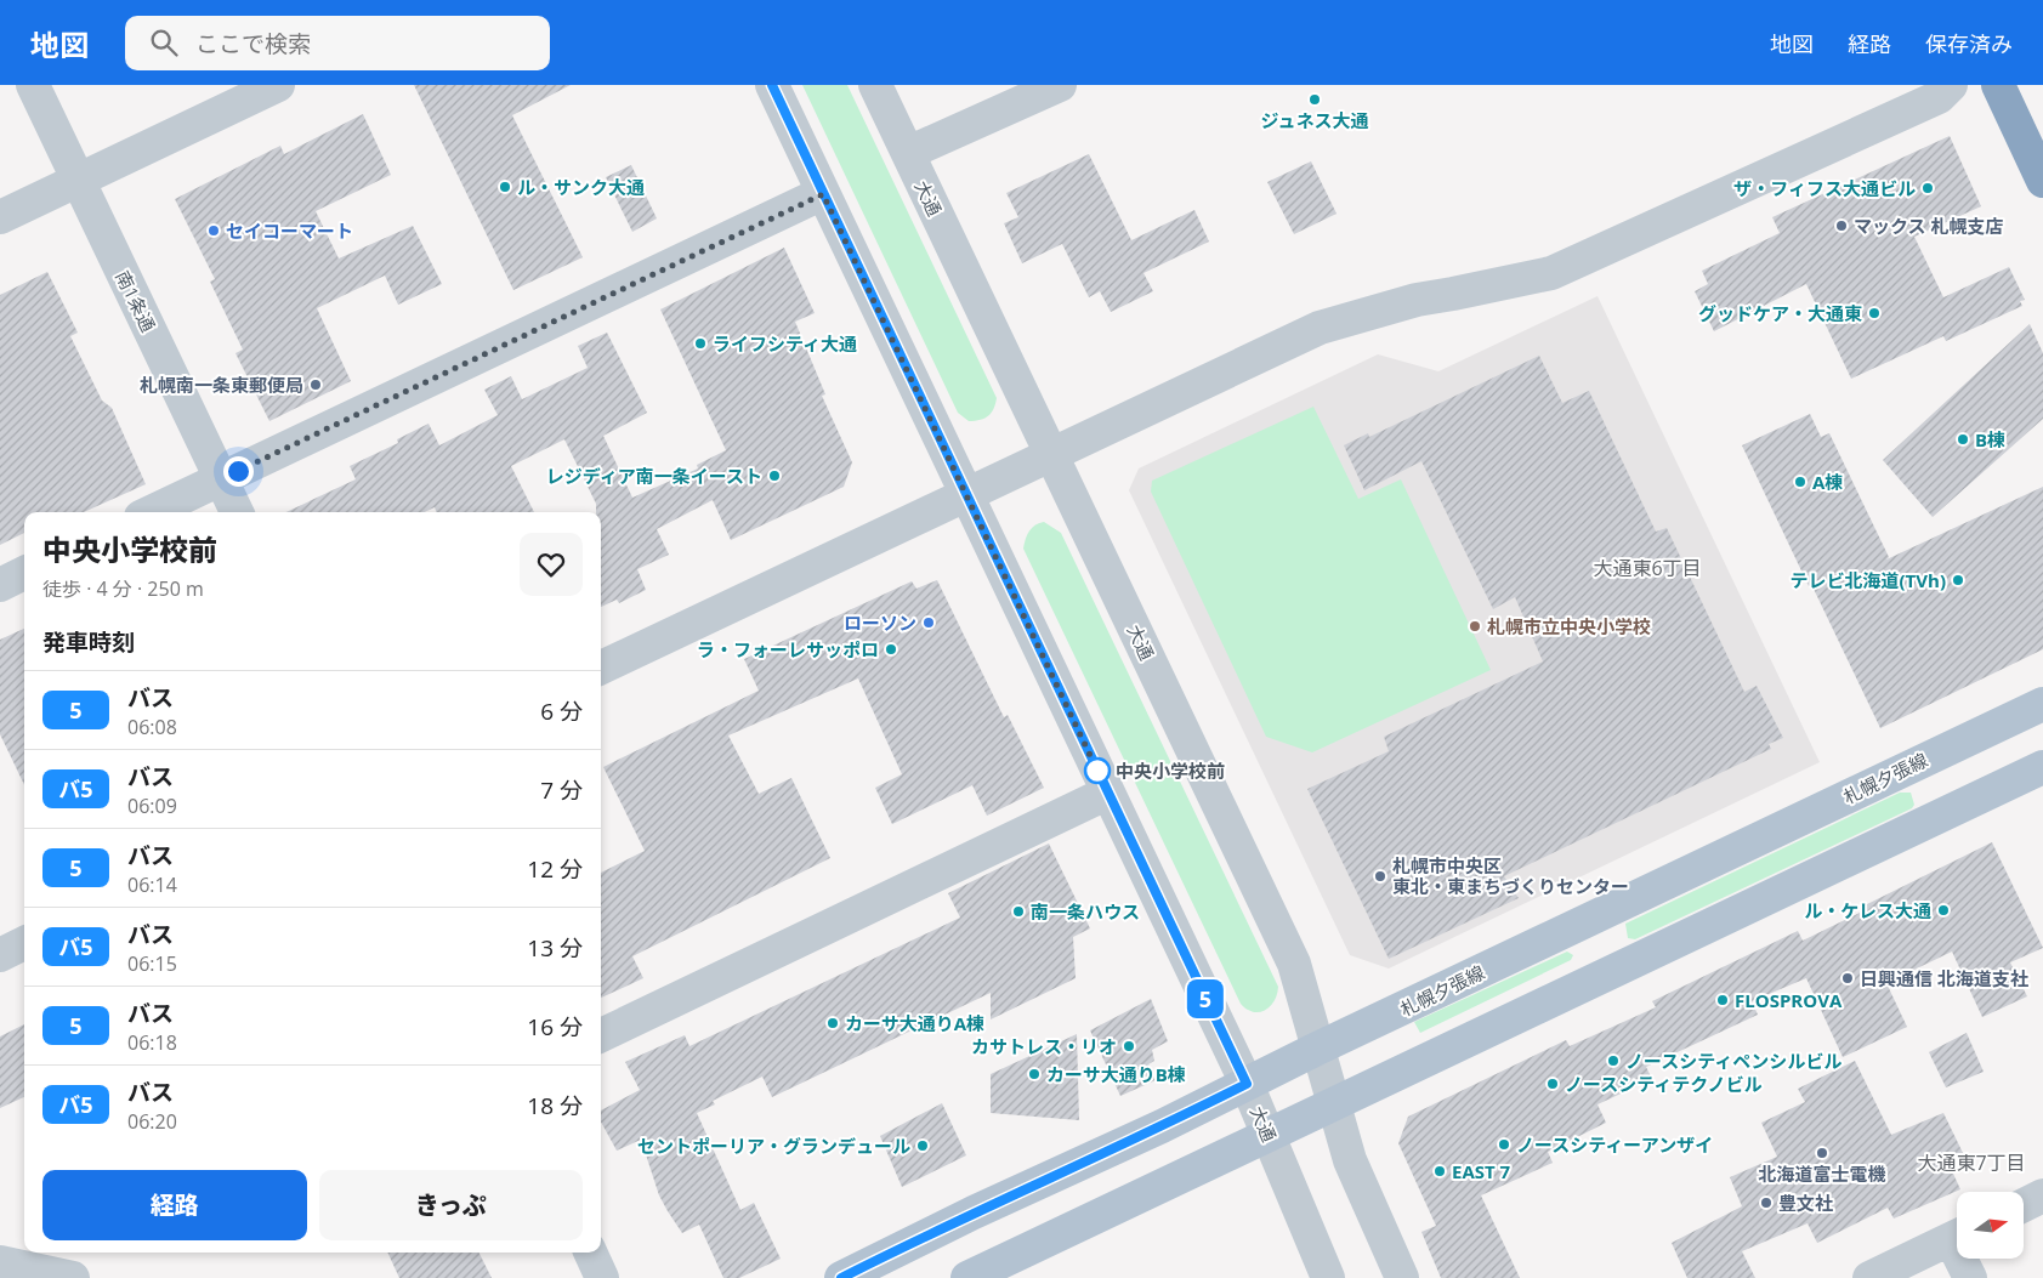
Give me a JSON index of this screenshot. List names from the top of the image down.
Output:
{
  "streets": {
    "main road": ["札幌夕張線"],
    "street": ["大通", "南1条通"]
  },
  "crossings": [
    ["大通", "札幌夕張線"]
  ],
  "districts": ["大通東6丁目", "大通東7丁目"],
  "places": [
    "ジュネス大通",
    "ル・サンク大通",
    "ザ・フィフス大通ビル",
    "マックス 札幌支店",
    "セイコーマート",
    "グッドケア・大通東",
    "ライフシティ大通",
    "札幌南一条東郵便局",
    "B棟",
    "レジディア南一条イースト",
    "A棟",
    "テレビ北海道(TVh)",
    "ローソン",
    "札幌市立中央小学校",
    "ラ・フォーレサッポロ",
    "中央小学校前",
    "札幌市中央区 東北・東まちづくりセンター",
    "ル・ケレス大通",
    "南一条ハウス",
    "日興通信 北海道支社",
    "FLOSPROVA",
    "カーサ大通りA棟",
    "カサトレス・リオ",
    "ノースシティペンシルビル",
    "カーサ大通りB棟",
    "ノースシティテクノビル",
    "ノースシティーアンザイ",
    "セントポーリア・グランデュール",
    "北海道富士電機",
    "EAST 7",
    "豊文社"
  ],
  "lines": ["bus line 5"],
  "north": "right",
  "page": {
    "header": "地図",
    "search": "ここで検索",
    "nav": ["地図", "経路", "保存済み"],
    "on_map": "5",
    "heading": [
      ["中央小学校前", "徒歩 · 4 分 · 250 m"],
      "発車時刻"
    ],
    "list": [
      {
        "mark": "5",
        "name": "バス",
        "note": "06:08",
        "value": "6 分"
      },
      {
        "mark": "バ5",
        "name": "バス",
        "note": "06:09",
        "value": "7 分"
      },
      {
        "mark": "5",
        "name": "バス",
        "note": "06:14",
        "value": "12 分"
      },
      {
        "mark": "バ5",
        "name": "バス",
        "note": "06:15",
        "value": "13 分"
      },
      {
        "mark": "5",
        "name": "バス",
        "note": "06:18",
        "value": "16 分"
      },
      {
        "mark": "バ5",
        "name": "バス",
        "note": "06:20",
        "value": "18 分"
      }
    ],
    "buttons": ["経路", "きっぷ"]
  }
}
